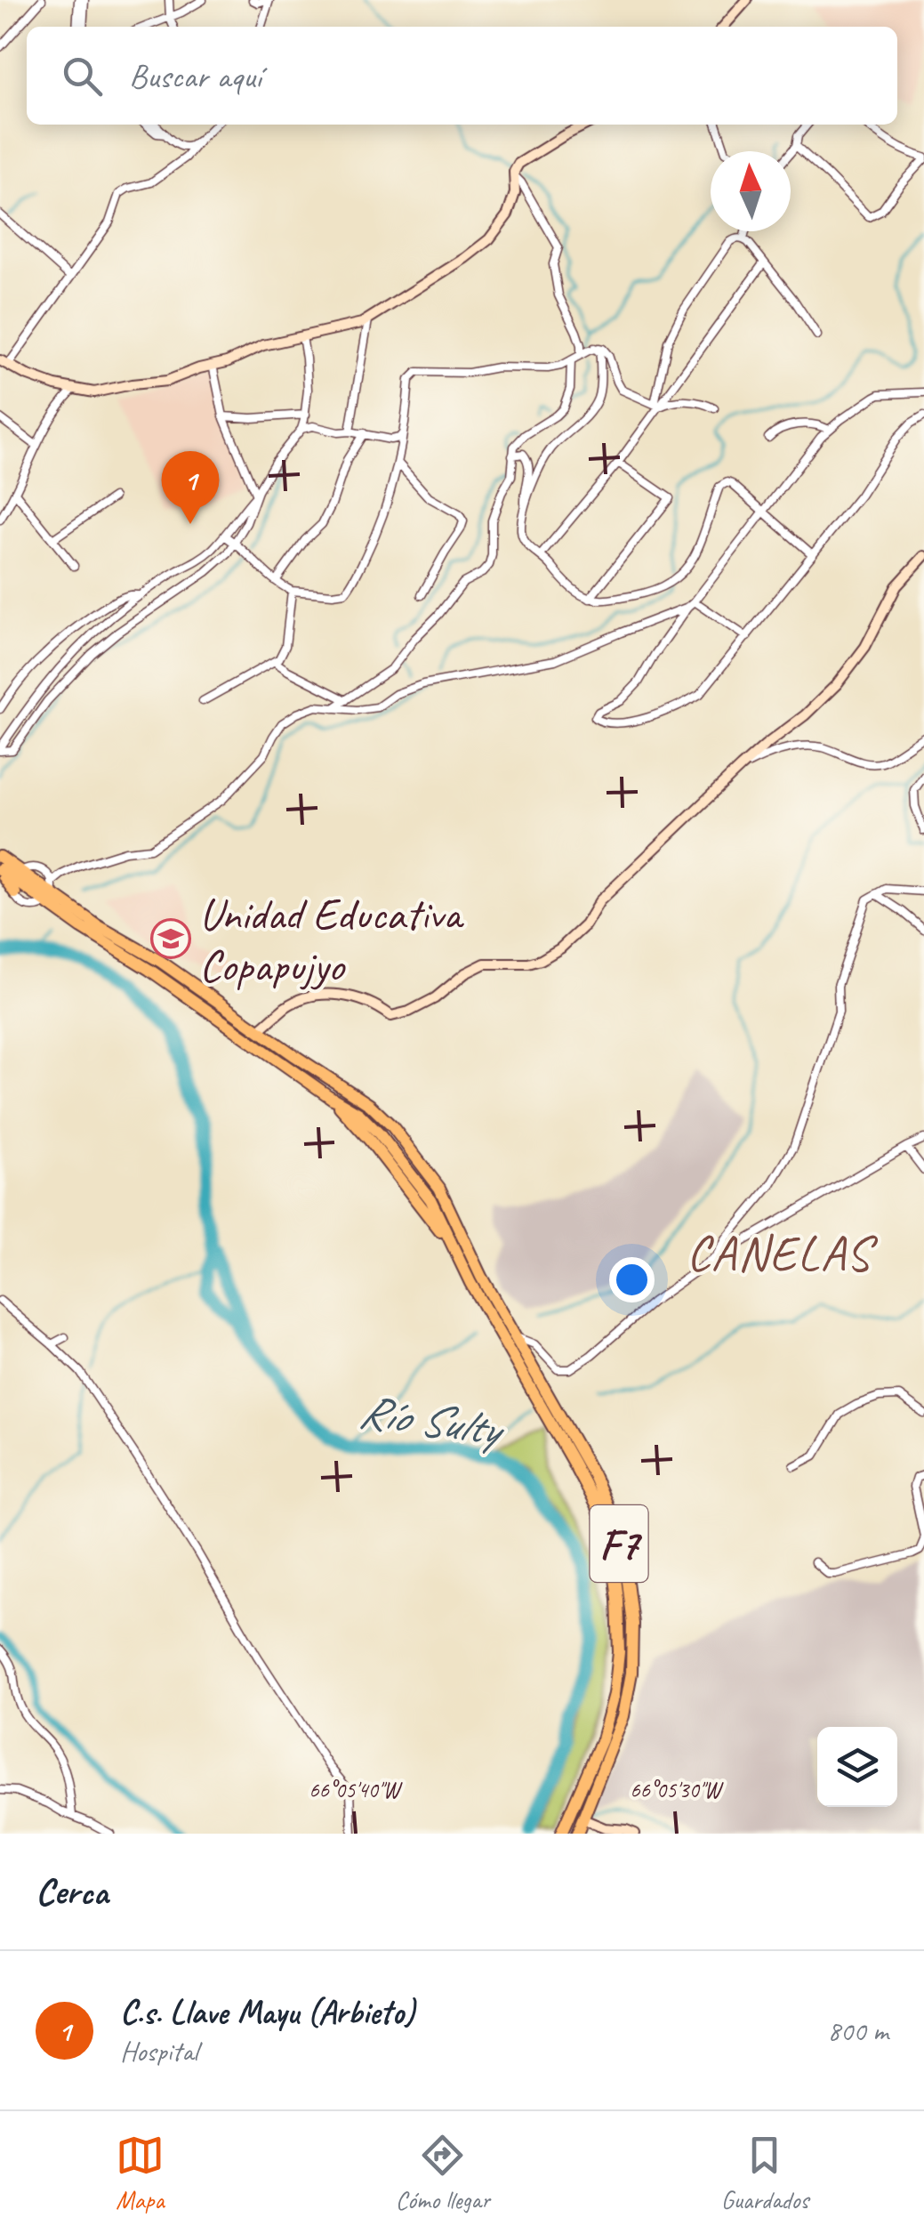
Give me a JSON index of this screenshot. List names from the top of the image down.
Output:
{
  "streets": {
    "highway": ["F7"]
  },
  "districts": ["CANELAS"],
  "water": ["Río Sulty"],
  "places": {
    "school or university": ["Unidad Educativa Copapujyo"]
  },
  "north": "top",
  "page": {
    "search": "Buscar aquí",
    "pins": "1",
    "heading": "Cerca",
    "list": [
      {
        "mark": "1",
        "name": "C.s. Llave Mayu (Arbieto)",
        "note": "Hospital",
        "value": "800 m"
      }
    ],
    "nav": ["Mapa", "Cómo llegar", "Guardados"]
  },
  "coordinates": ["66°05'40\"W", "66°05'30\"W"]
}
